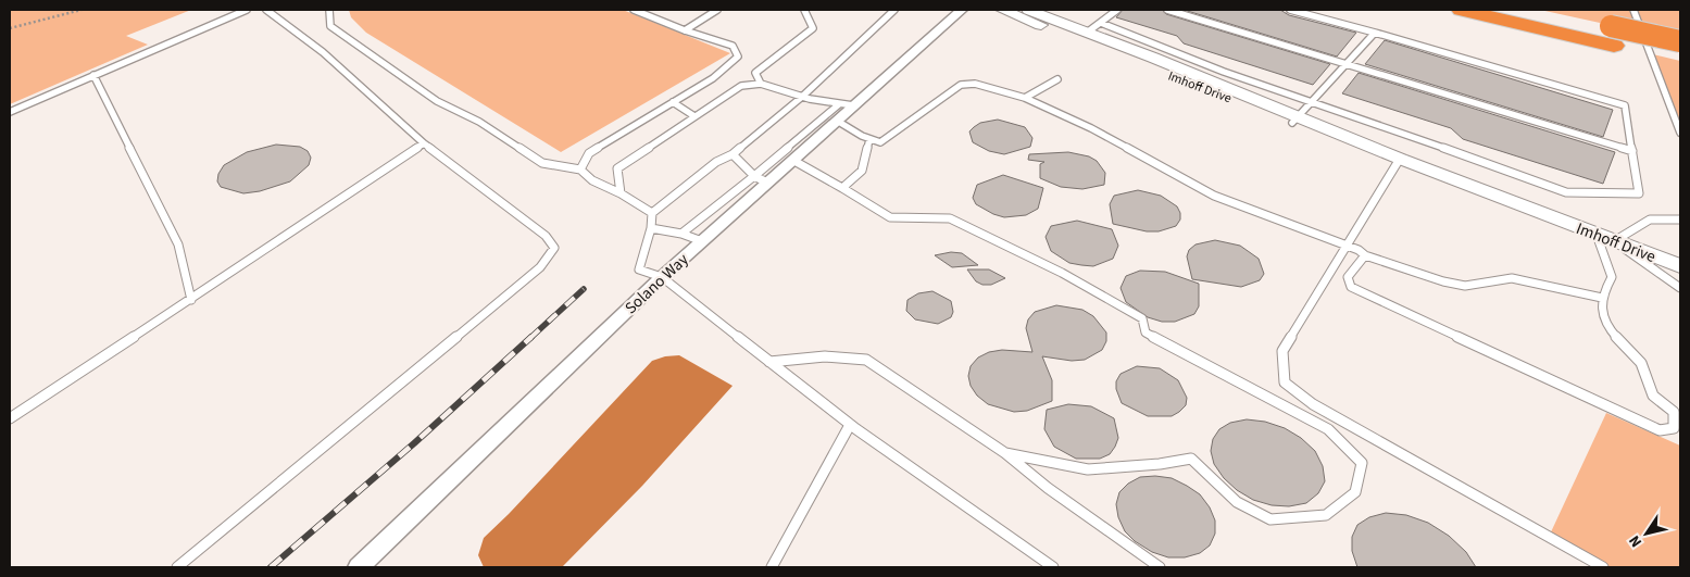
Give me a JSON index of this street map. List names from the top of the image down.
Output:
{
  "streets": {
    "street": ["Imhoff Drive", "Solano Way"]
  },
  "north": "bottom left"
}
